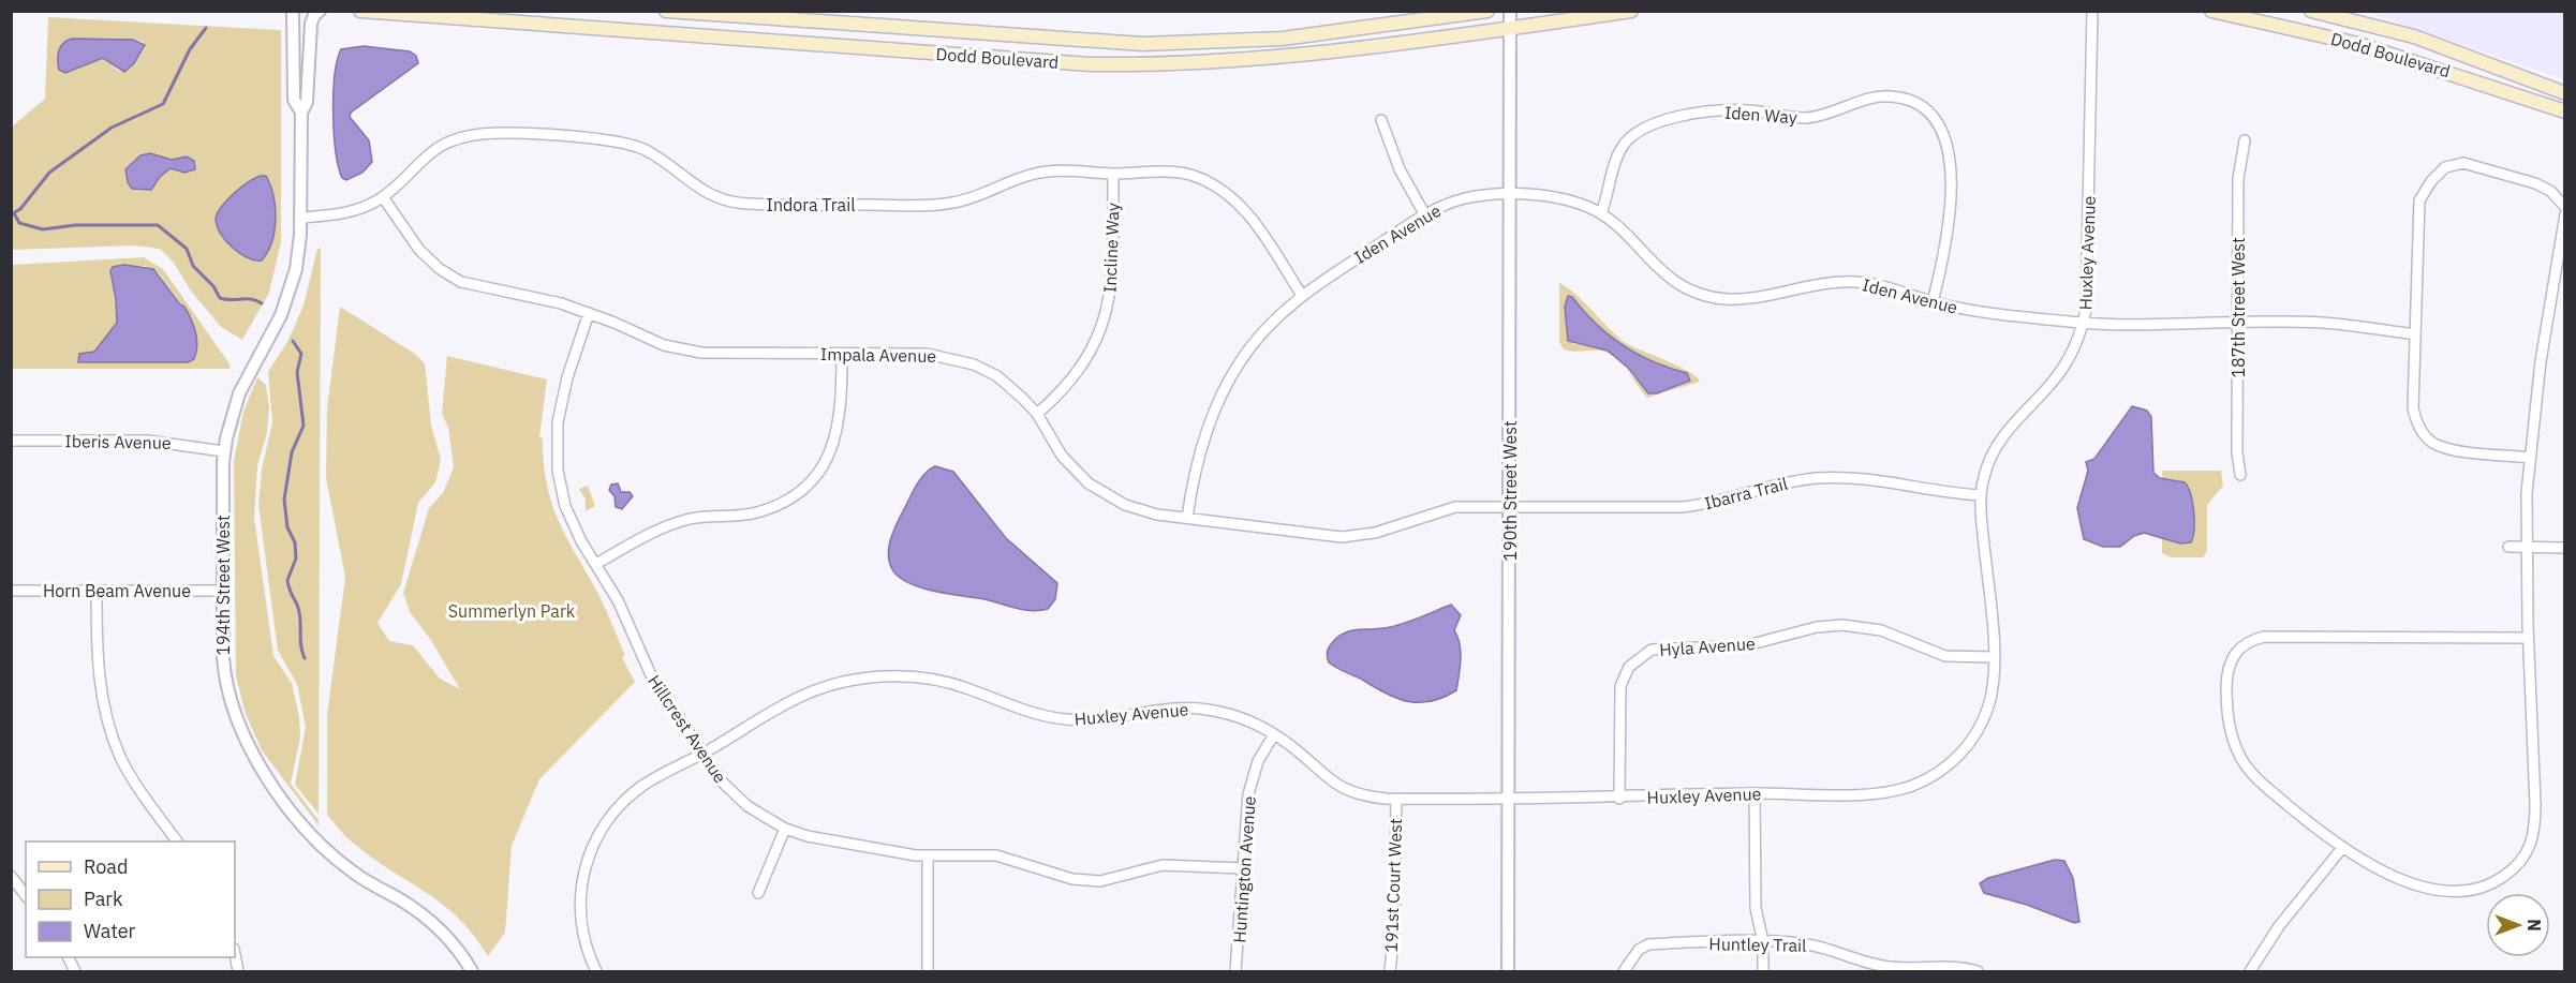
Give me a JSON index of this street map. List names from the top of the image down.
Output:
{
  "streets": {
    "main road": ["Dodd Boulevard"],
    "street": [
      "Iden Way",
      "Indora Trail",
      "Iden Avenue",
      "Incline Way",
      "Huxley Avenue",
      "187th Street West",
      "Impala Avenue",
      "Iberis Avenue",
      "190th Street West",
      "Ibarra Trail",
      "194th Street West",
      "Horn Beam Avenue",
      "Hyla Avenue",
      "Hillcrest Avenue",
      "Huntington Avenue",
      "191st Court West",
      "Huntley Trail"
    ]
  },
  "crossings": [
    ["Dodd Boulevard", "190th Street West"],
    ["Iden Way", "Iden Avenue"],
    ["Indora Trail", "Iden Avenue"],
    ["Indora Trail", "Incline Way"],
    ["Indora Trail", "Impala Avenue"],
    ["Indora Trail", "194th Street West"],
    ["Iden Avenue", "Huxley Avenue"],
    ["Iden Avenue", "187th Street West"],
    ["Iden Avenue", "Impala Avenue"],
    ["Iden Avenue", "190th Street West"],
    ["Incline Way", "Impala Avenue"],
    ["Huxley Avenue", "190th Street West"],
    ["Huxley Avenue", "Ibarra Trail"],
    ["Huxley Avenue", "Hyla Avenue"],
    ["Huxley Avenue", "Hillcrest Avenue"],
    ["Huxley Avenue", "Huntington Avenue"],
    ["Huxley Avenue", "191st Court West"],
    ["Impala Avenue", "190th Street West"],
    ["Impala Avenue", "Ibarra Trail"],
    ["Impala Avenue", "Hillcrest Avenue"],
    ["Iberis Avenue", "194th Street West"],
    ["190th Street West", "Ibarra Trail"],
    ["194th Street West", "Horn Beam Avenue"],
    ["Hillcrest Avenue", "Huntington Avenue"]
  ],
  "parks": ["Summerlyn Park"],
  "legend": ["Road", "Park", "Water"],
  "north": "right"
}
